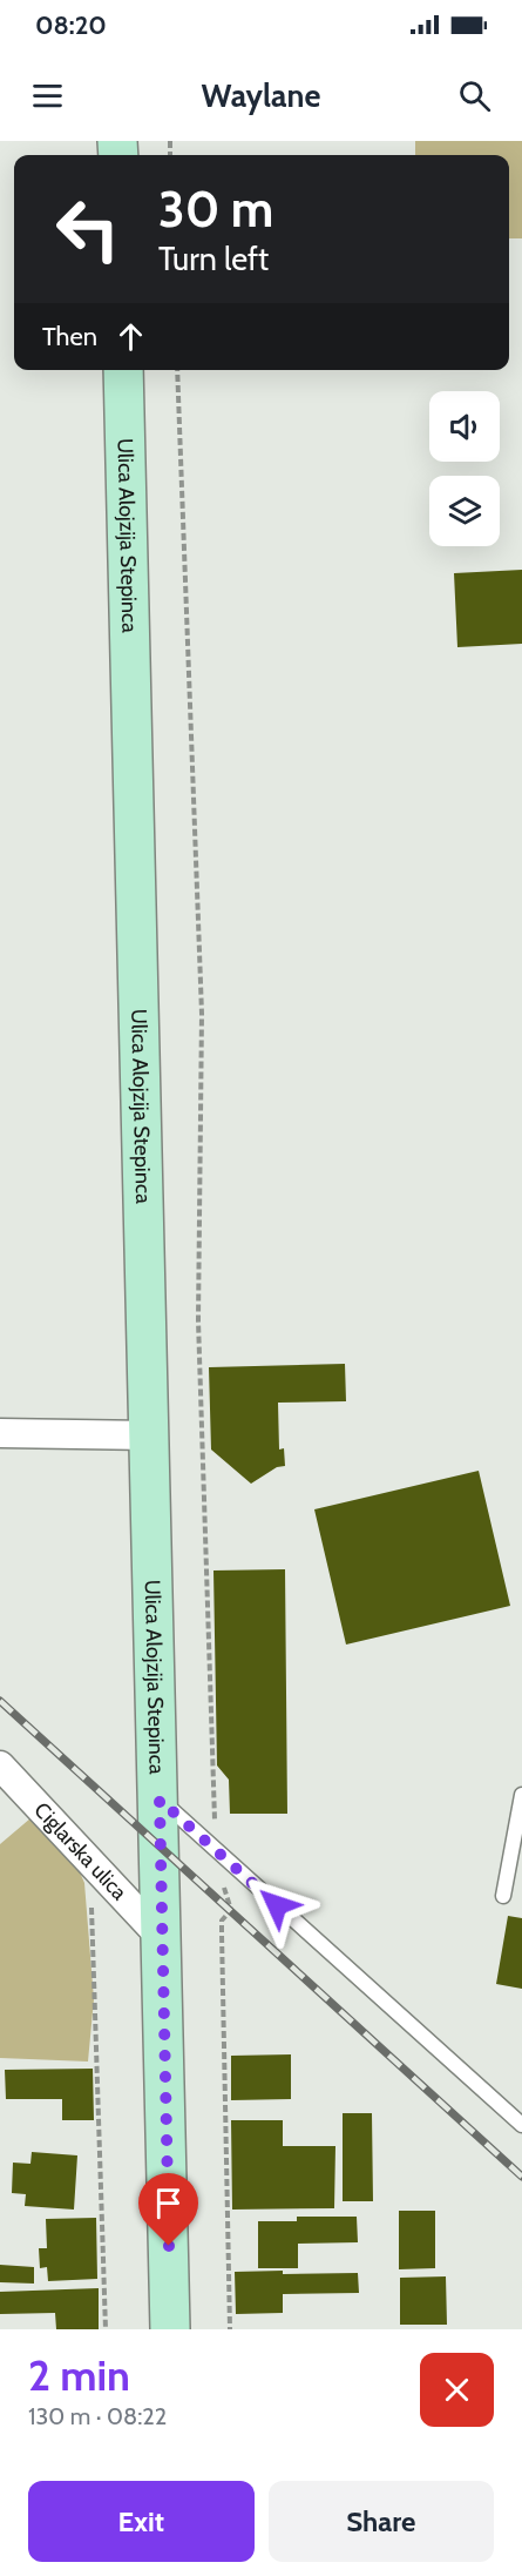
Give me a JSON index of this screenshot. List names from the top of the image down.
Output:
{
  "streets": {
    "main road": ["Ulica Alojzija Stepinca"],
    "street": ["Ciglarska ulica"]
  },
  "crossings": [
    ["Ulica Alojzija Stepinca", "Ciglarska ulica"]
  ],
  "page": {
    "status": "08:20",
    "header": "Waylane",
    "turn": ["30 m", "Turn left"],
    "then": "Then",
    "heading": ["2 min", "130 m · 08:22"],
    "buttons": ["Exit", "Share"]
  }
}
